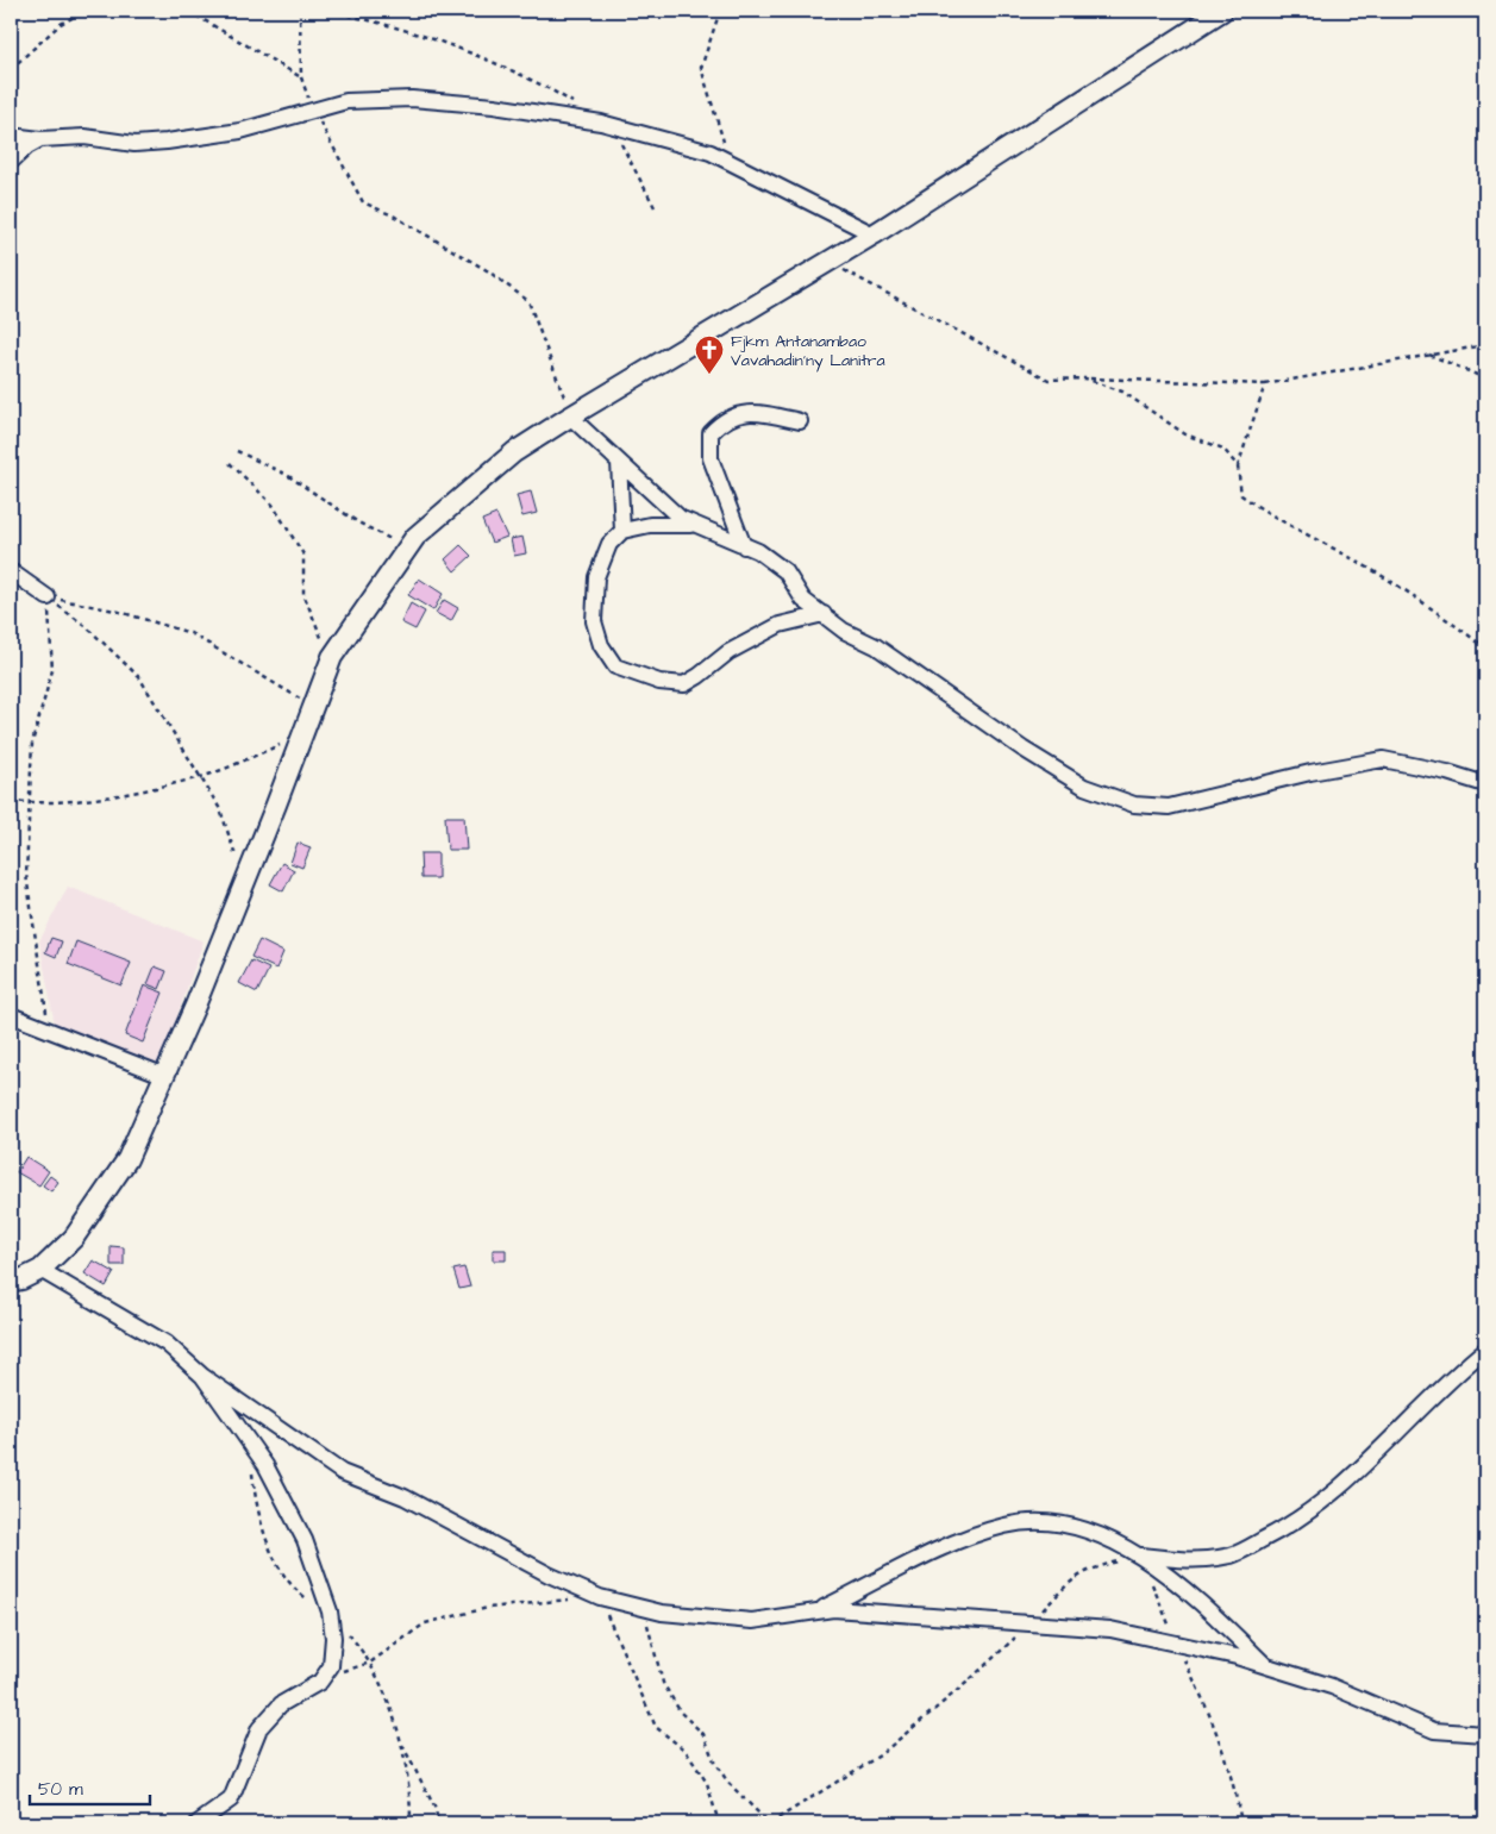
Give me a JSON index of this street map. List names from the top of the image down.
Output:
{
  "places": {
    "church": ["Fjkm Antanambao Vavahadin'ny Lanitra"]
  },
  "scale_bar": "50 m"
}
